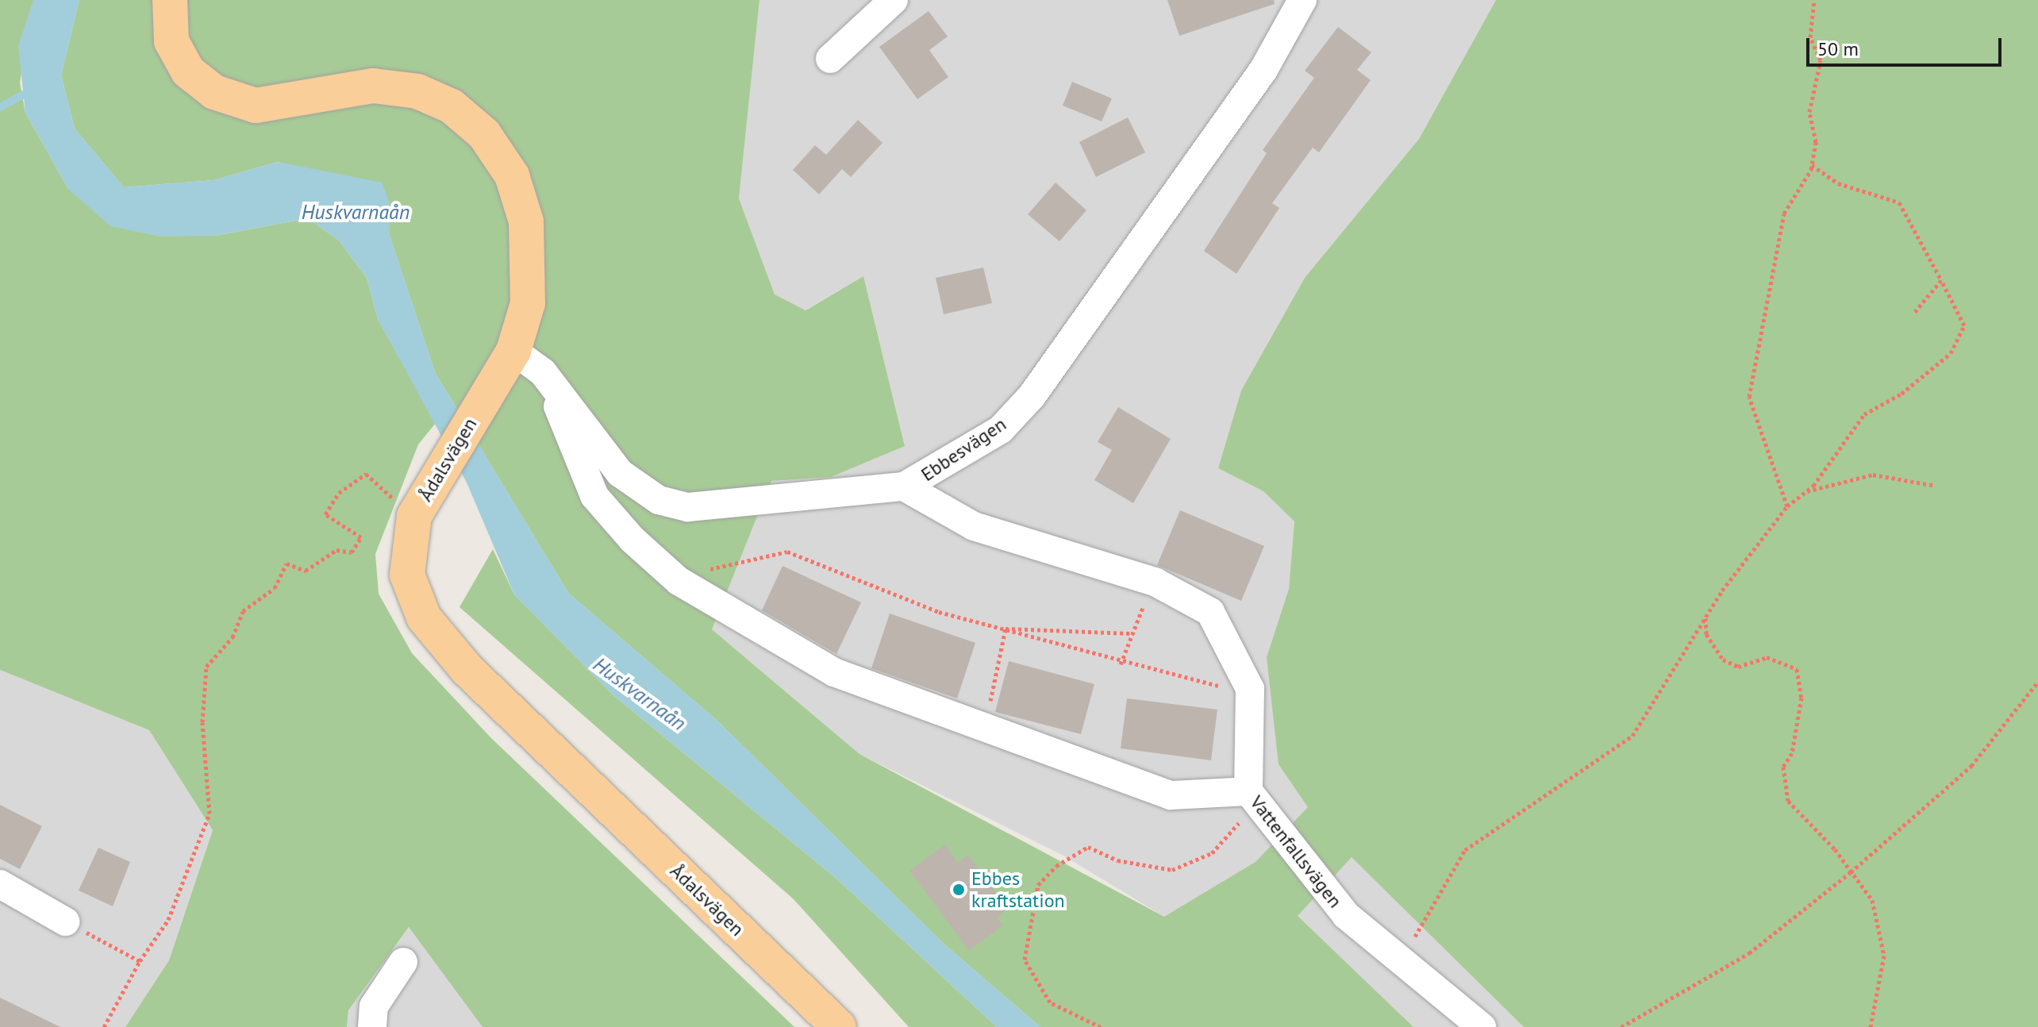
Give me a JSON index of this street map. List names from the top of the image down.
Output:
{
  "streets": {
    "main road": ["Ådalsvägen"],
    "street": ["Ebbesvägen", "Vattenfallsvägen"]
  },
  "crossings": [
    ["Ebbesvägen", "Ådalsvägen"],
    ["Ebbesvägen", "Vattenfallsvägen"]
  ],
  "water": ["Huskvarnaån"],
  "places": ["Ebbes kraftstation"],
  "scale_bar": "50 m"
}
